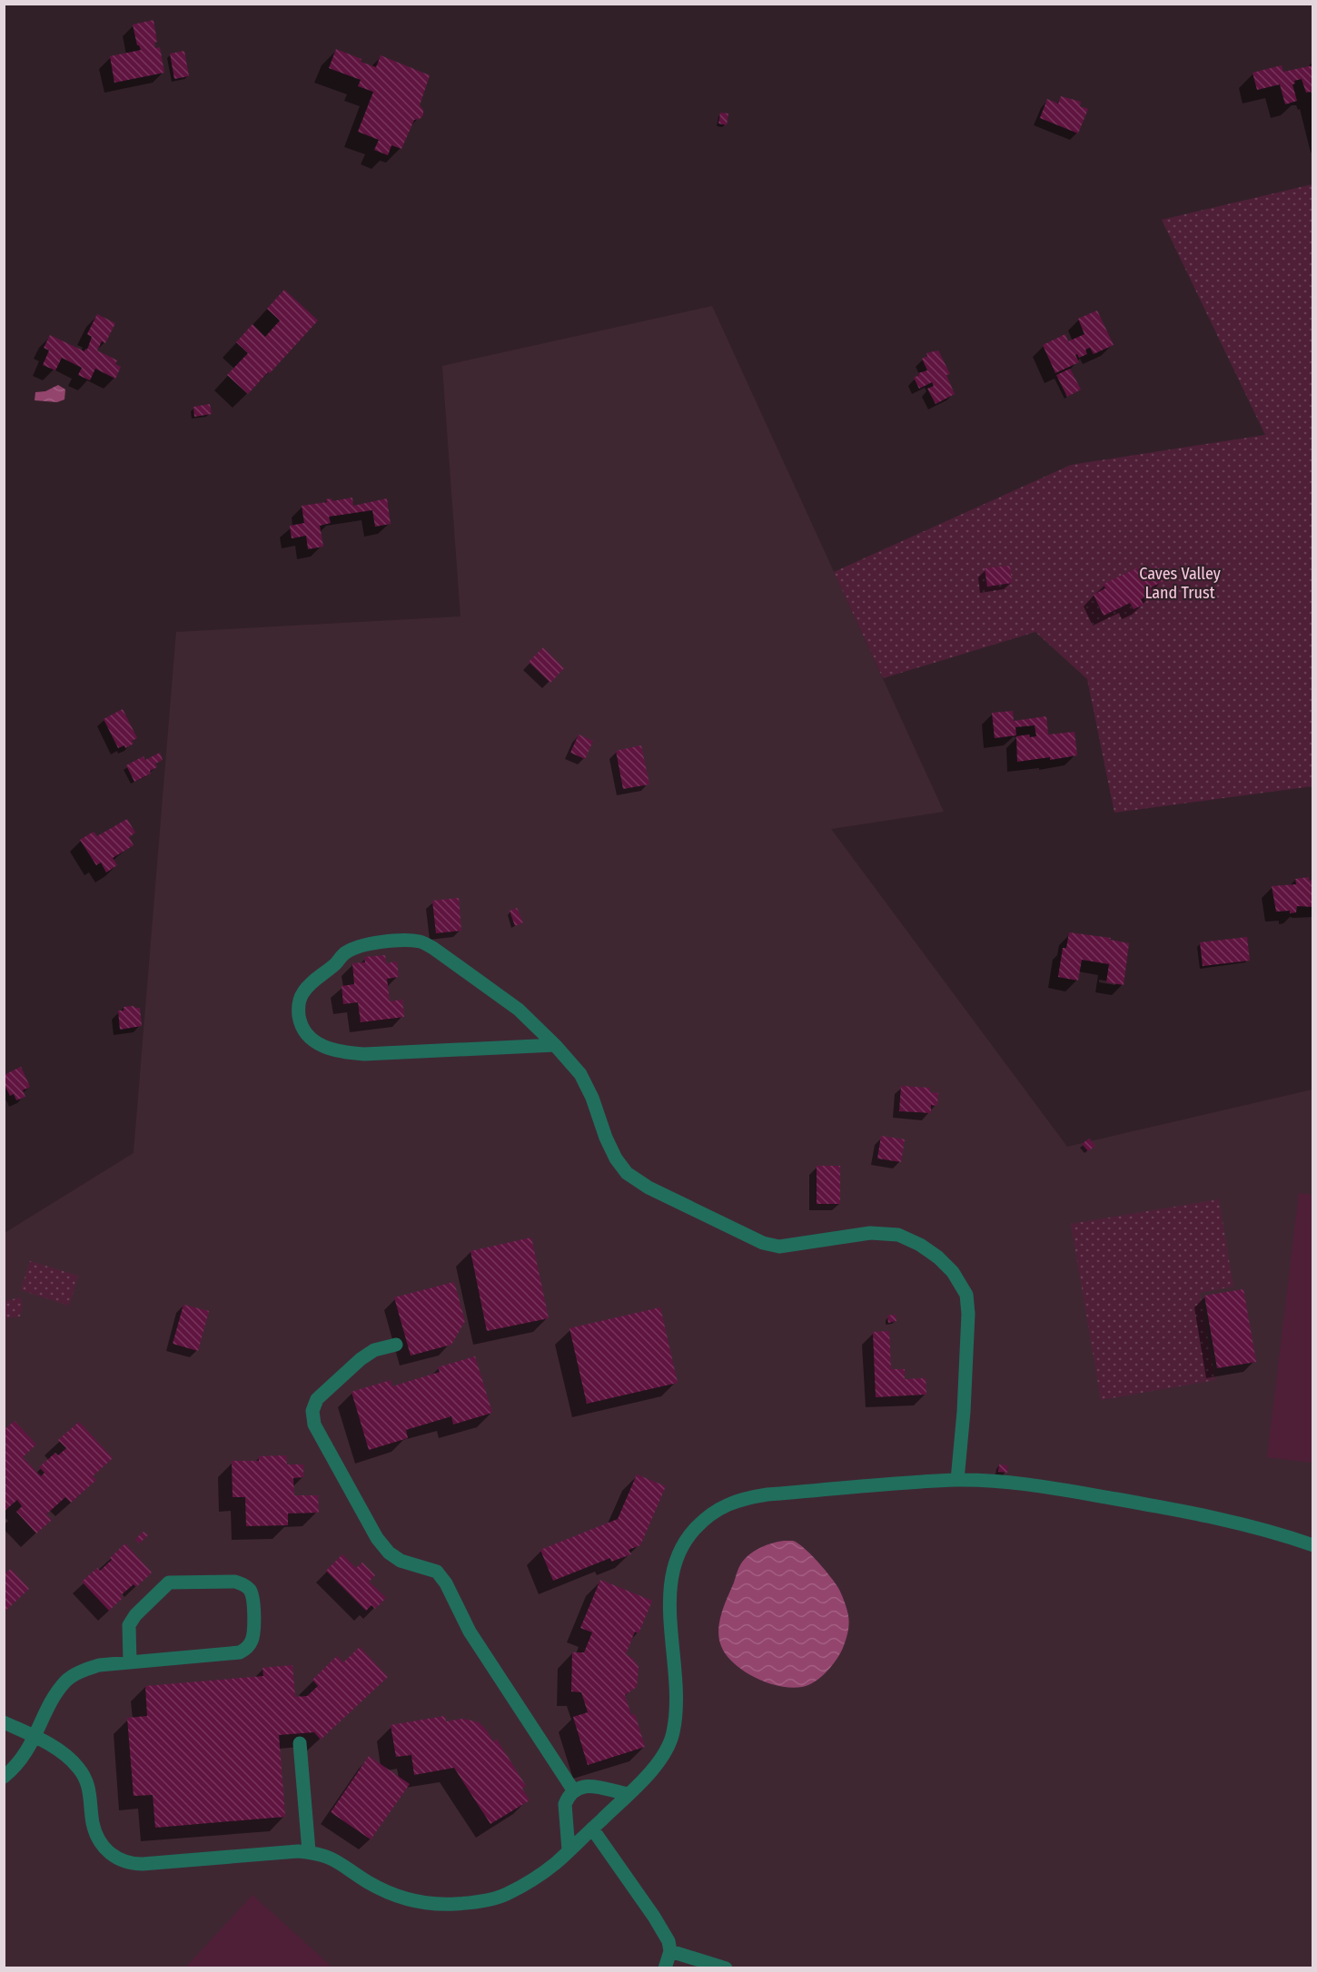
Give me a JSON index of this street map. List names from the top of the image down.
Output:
{
  "parks": ["Caves Valley Land Trust"]
}
